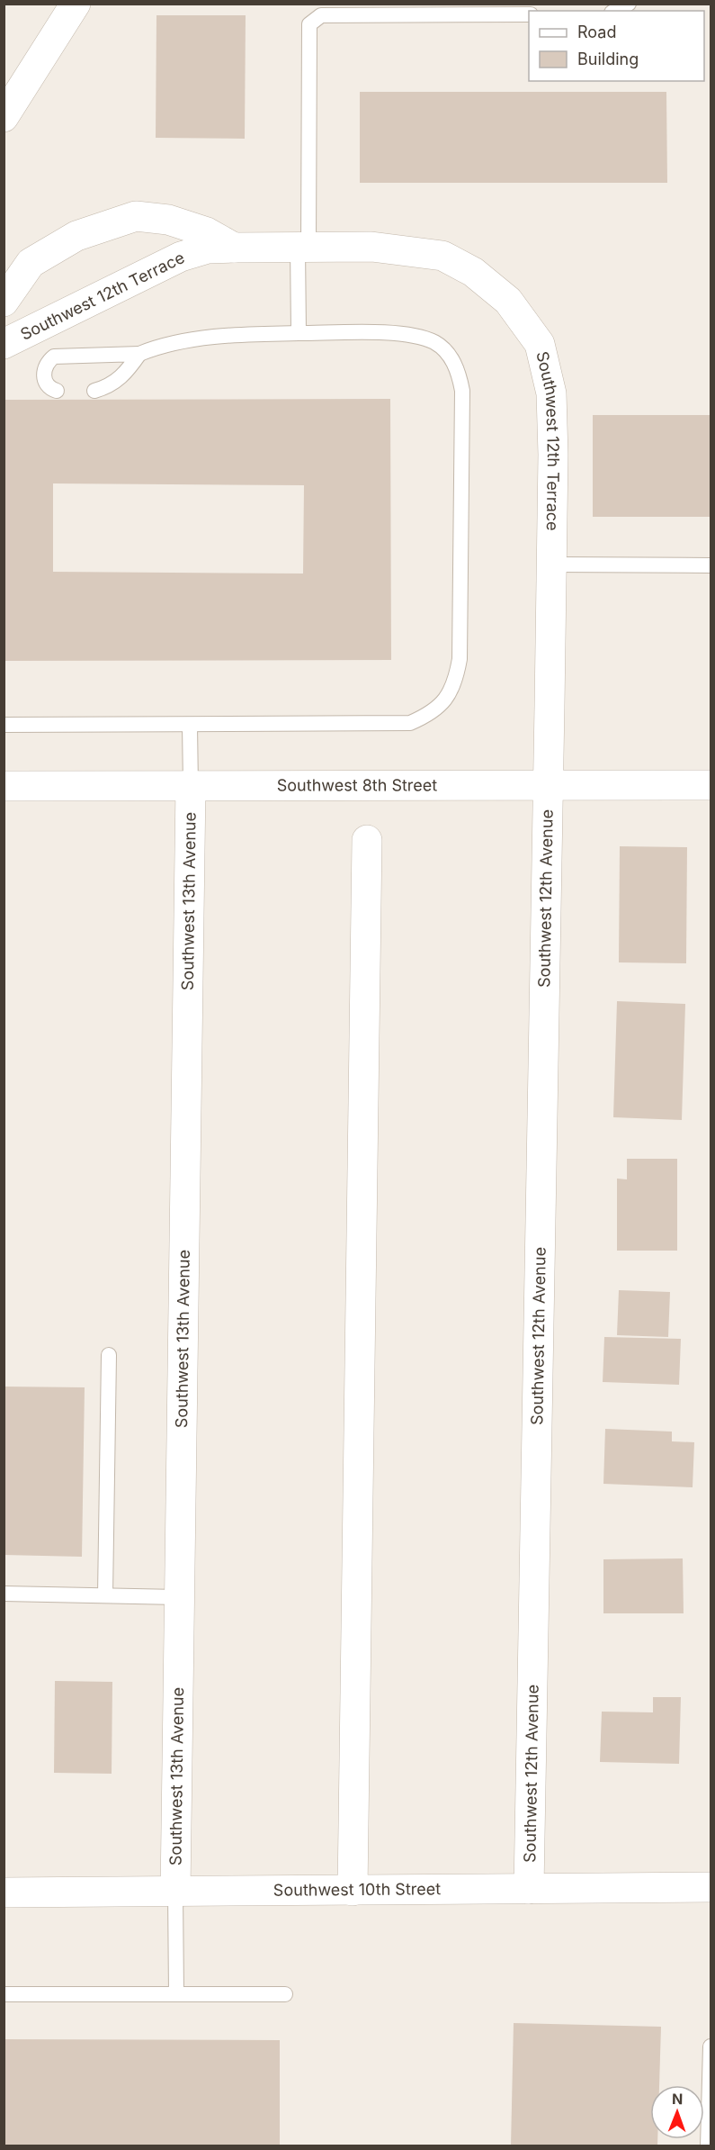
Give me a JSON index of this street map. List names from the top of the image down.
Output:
{
  "streets": {
    "street": [
      "Southwest 12th Terrace",
      "Southwest 8th Street",
      "Southwest 12th Avenue",
      "Southwest 13th Avenue",
      "Southwest 10th Street"
    ]
  },
  "crossings": [
    ["Southwest 12th Terrace", "Southwest 8th Street"],
    ["Southwest 12th Terrace", "Southwest 12th Avenue"],
    ["Southwest 8th Street", "Southwest 12th Avenue"],
    ["Southwest 8th Street", "Southwest 13th Avenue"],
    ["Southwest 12th Avenue", "Southwest 10th Street"],
    ["Southwest 13th Avenue", "Southwest 10th Street"]
  ],
  "legend": ["Road", "Building"],
  "north": "top"
}
